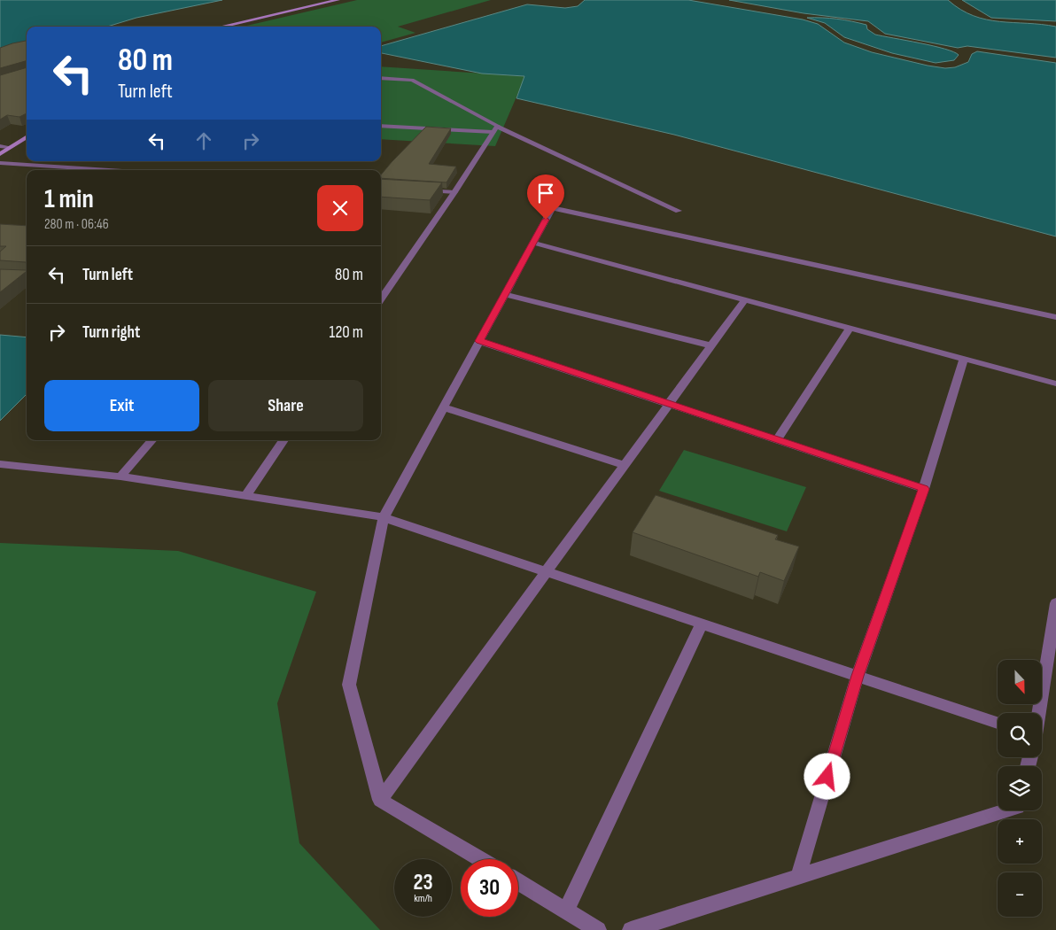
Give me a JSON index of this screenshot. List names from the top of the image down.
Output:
{
  "north": "bottom",
  "page": {
    "turn": ["80 m", "Turn left"],
    "heading": ["1 min", "280 m · 06:46"],
    "list": [
      {
        "name": "Turn left",
        "value": "80 m"
      },
      {
        "name": "Turn right",
        "value": "120 m"
      }
    ],
    "buttons": ["Exit", "Share"],
    "map_buttons": ["+", "−"],
    "speed": "23 km/h",
    "limit": "30"
  }
}
